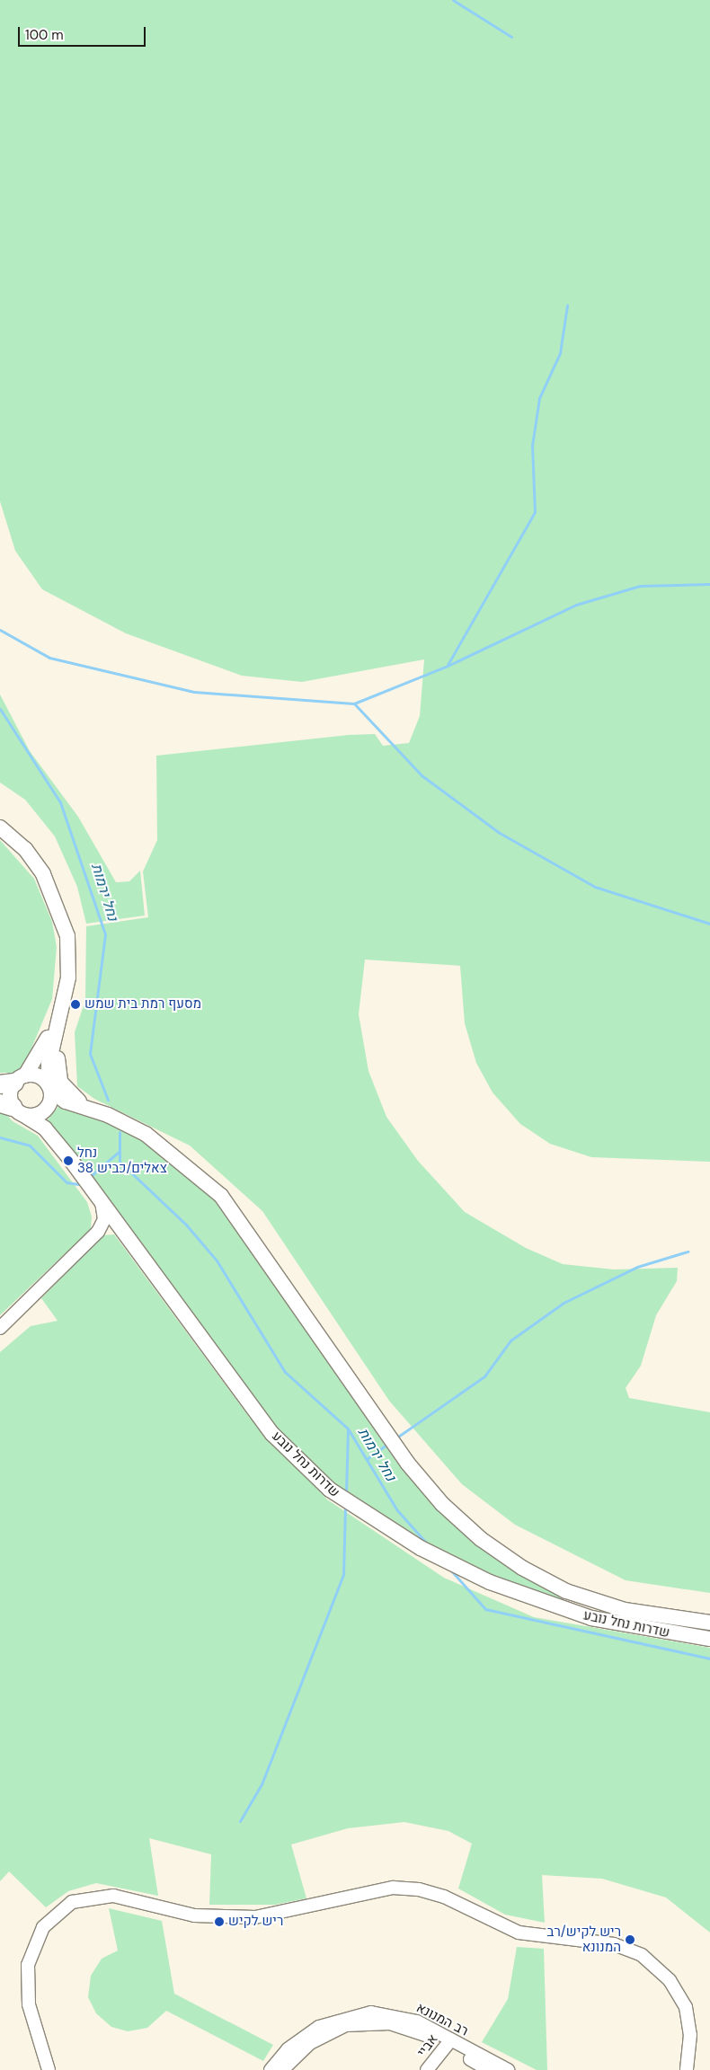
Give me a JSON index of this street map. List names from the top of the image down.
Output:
{
  "streets": {
    "main road": ["שדרות נחל נובע"],
    "street": ["רב המנונא", "אביי"]
  },
  "crossings": [
    ["רב המנונא", "אביי"]
  ],
  "water": ["נחל ירמות"],
  "places": [
    "מסעף רמת בית שמש",
    "נחל צאלים/כביש 38",
    "ריש לקיש",
    "ריש לקיש/רב המנונא"
  ],
  "scale_bar": "100 m"
}
